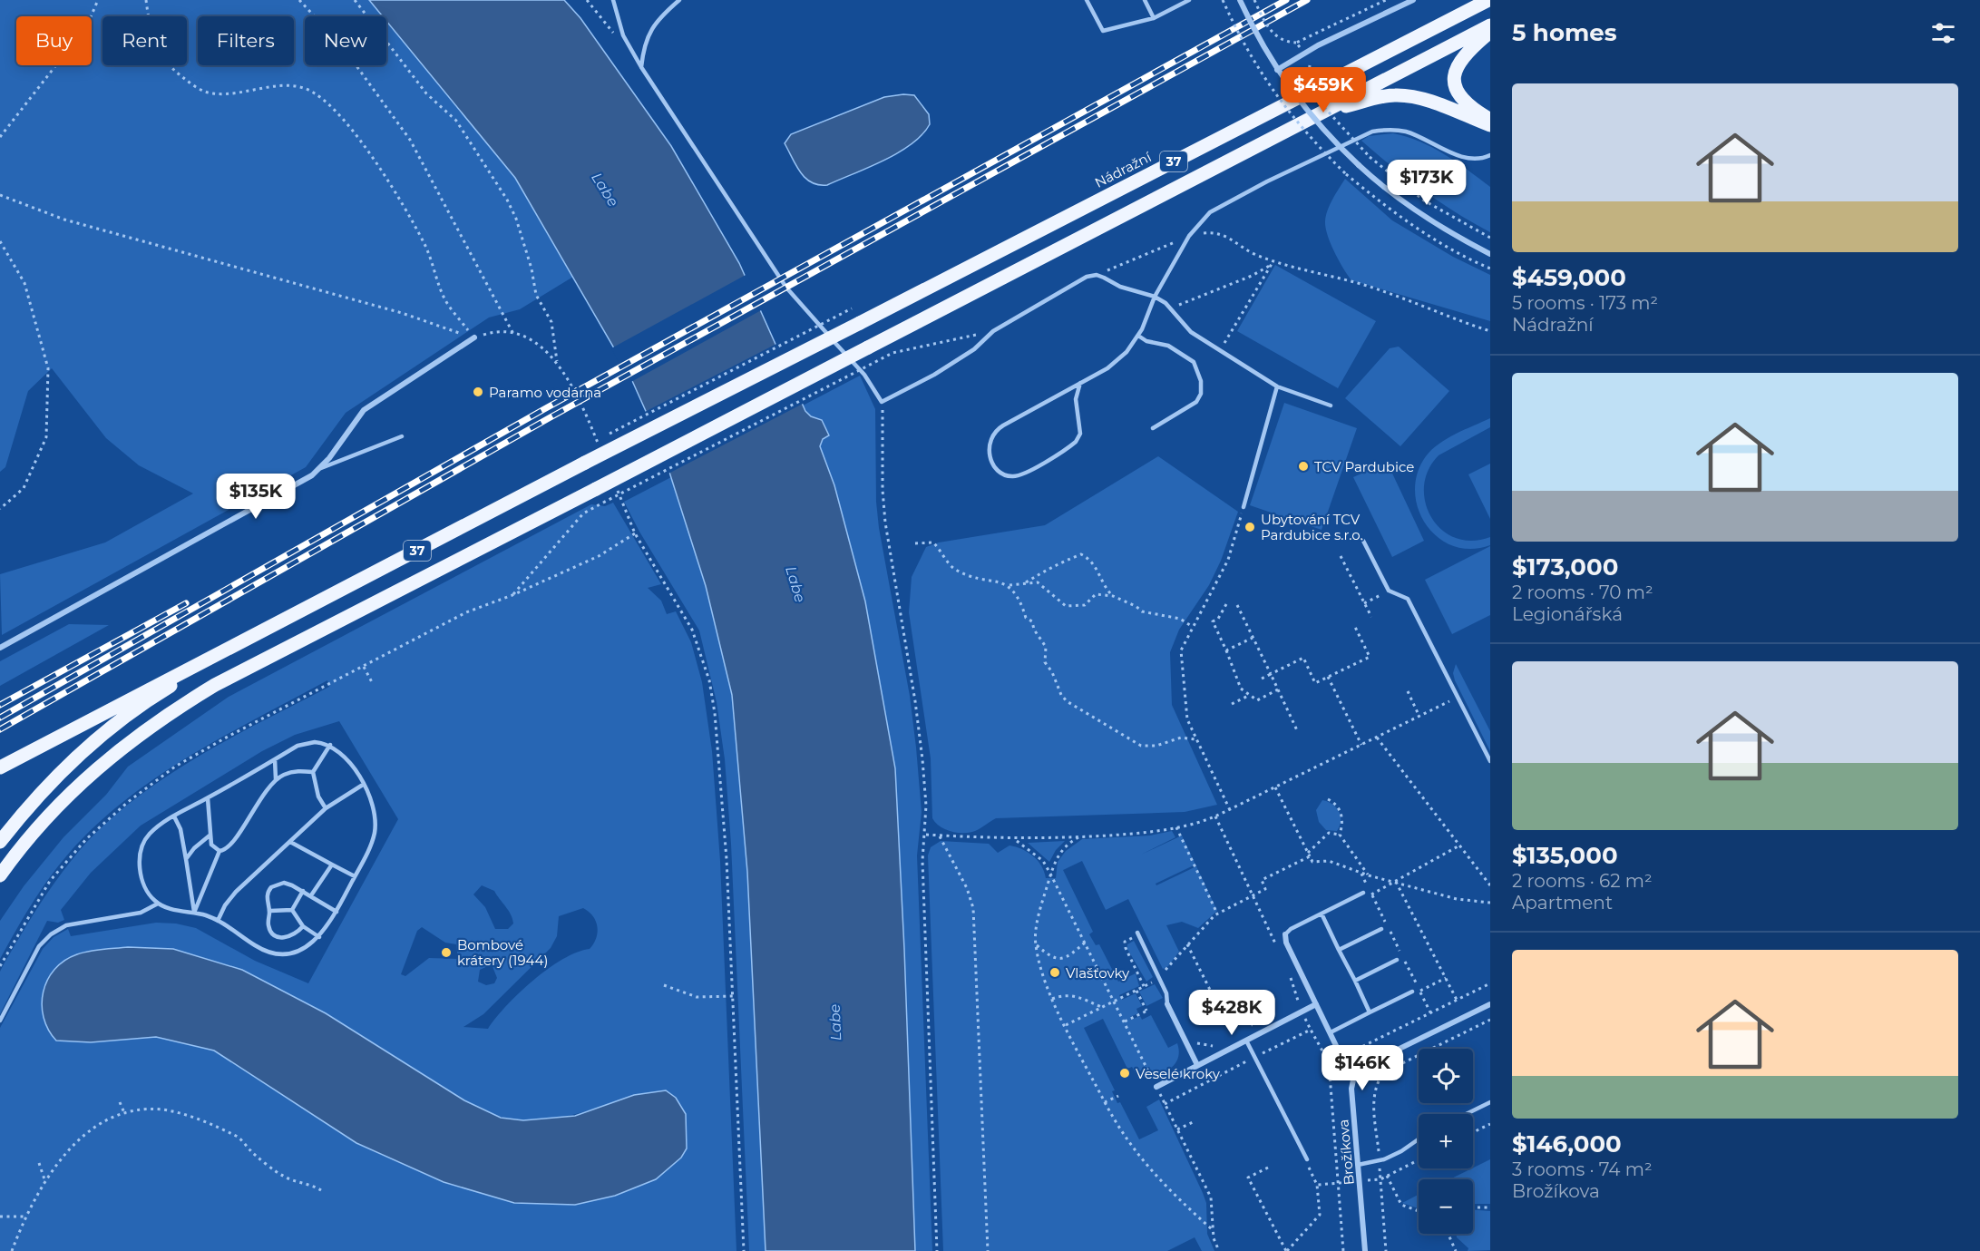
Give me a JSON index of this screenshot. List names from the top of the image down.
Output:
{
  "streets": {
    "main road": ["37", "Nádražní"],
    "street": ["Brožíkova"]
  },
  "crossings": [
    ["37", "Nádražní"]
  ],
  "water": ["Labe"],
  "places": [
    "Paramo vodárna",
    "TCV Pardubice",
    "Ubytování TCV Pardubice s.r.o.",
    "Bombové krátery (1944)",
    "Vlašťovky",
    "Veselé kroky"
  ],
  "page": {
    "heading": "5 homes",
    "chip": [
      "Buy",
      "Rent",
      "Filters",
      "New"
    ],
    "list": [
      {
        "name": "$459,000",
        "note": "5 rooms · 173 m² · Nádražní"
      },
      {
        "name": "$173,000",
        "note": "2 rooms · 70 m² · Legionářská"
      },
      {
        "name": "$135,000",
        "note": "2 rooms · 62 m² · Apartment"
      },
      {
        "name": "$146,000",
        "note": "3 rooms · 74 m² · Brožíkova"
      }
    ],
    "price": [
      "$459K",
      "$173K",
      "$135K",
      "$428K",
      "$146K"
    ],
    "map_buttons": ["+", "−"]
  }
}
